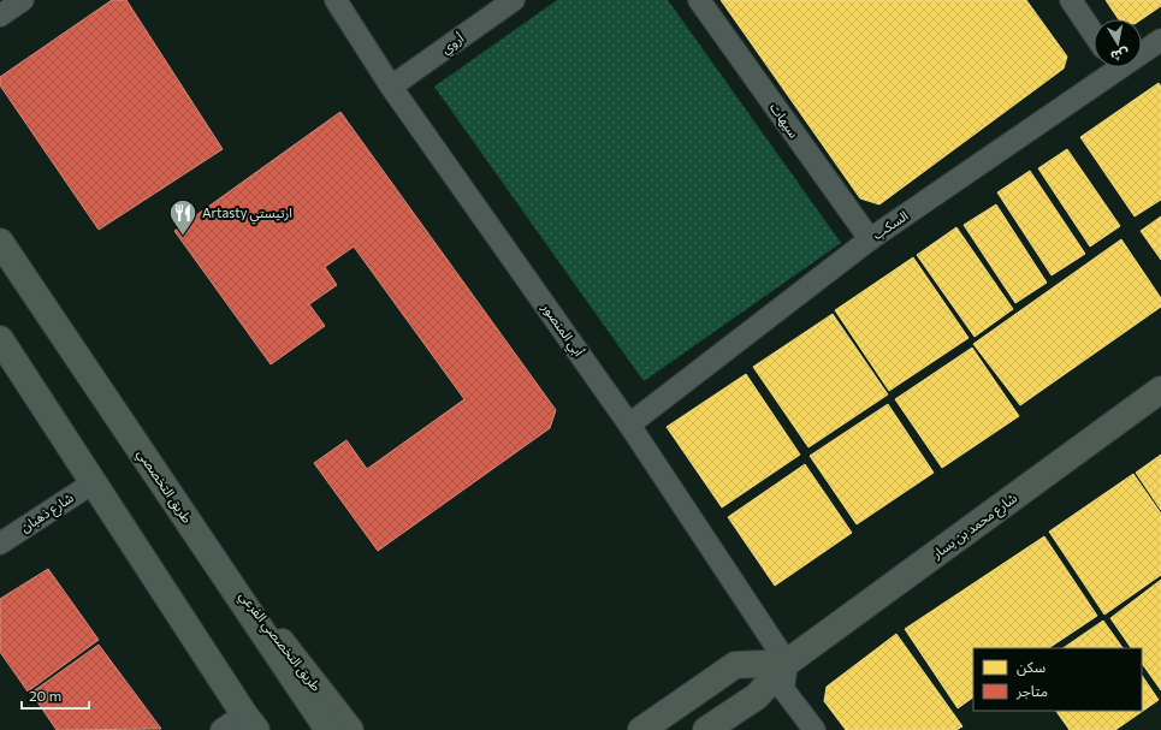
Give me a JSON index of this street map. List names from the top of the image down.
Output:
{
  "streets": {
    "main road": ["طريق التخصصي"],
    "street": [
      "أروي",
      "سيهات",
      "السكب",
      "أبي المنصور",
      "شارع ذهبان",
      "شارع محمد بن يسار",
      "طريق التخصصي الفرعي"
    ]
  },
  "crossings": [
    ["أروي", "أبي المنصور"],
    ["سيهات", "السكب"],
    ["السكب", "أبي المنصور"],
    ["أبي المنصور", "شارع محمد بن يسار"],
    ["طريق التخصصي", "طريق التخصصي الفرعي"]
  ],
  "places": {
    "restaurant": ["Artasty ارتيستي"]
  },
  "legend": ["سكن", "متاجر"],
  "scale_bar": "20 m",
  "north": "bottom"
}
